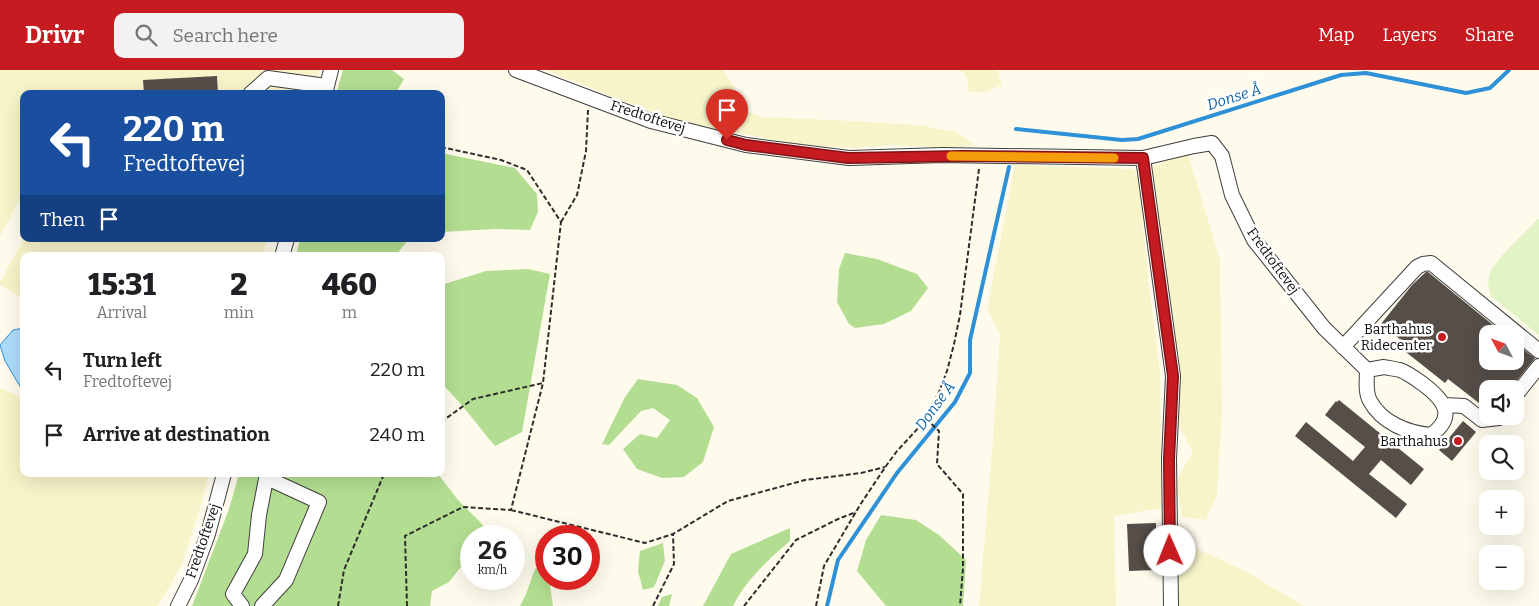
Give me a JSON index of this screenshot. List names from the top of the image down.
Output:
{
  "streets": {
    "street": ["Fredtoftevej"]
  },
  "water": ["Donse Å"],
  "places": ["Barthahus Ridecenter", "Barthahus"],
  "north": "top left",
  "page": {
    "header": "Drivr",
    "search": "Search here",
    "nav": ["Map", "Layers", "Share"],
    "turn": ["220 m", "Fredtoftevej"],
    "then": "Then",
    "eta": [
      "15:31",
      "Arrival",
      "2",
      "min",
      "460",
      "m"
    ],
    "map_buttons": ["+", "−"],
    "list": [
      {
        "name": "Turn left",
        "note": "Fredtoftevej",
        "value": "220 m"
      },
      {
        "name": "Arrive at destination",
        "value": "240 m"
      }
    ],
    "speed": "26 km/h",
    "limit": "30"
  }
}
